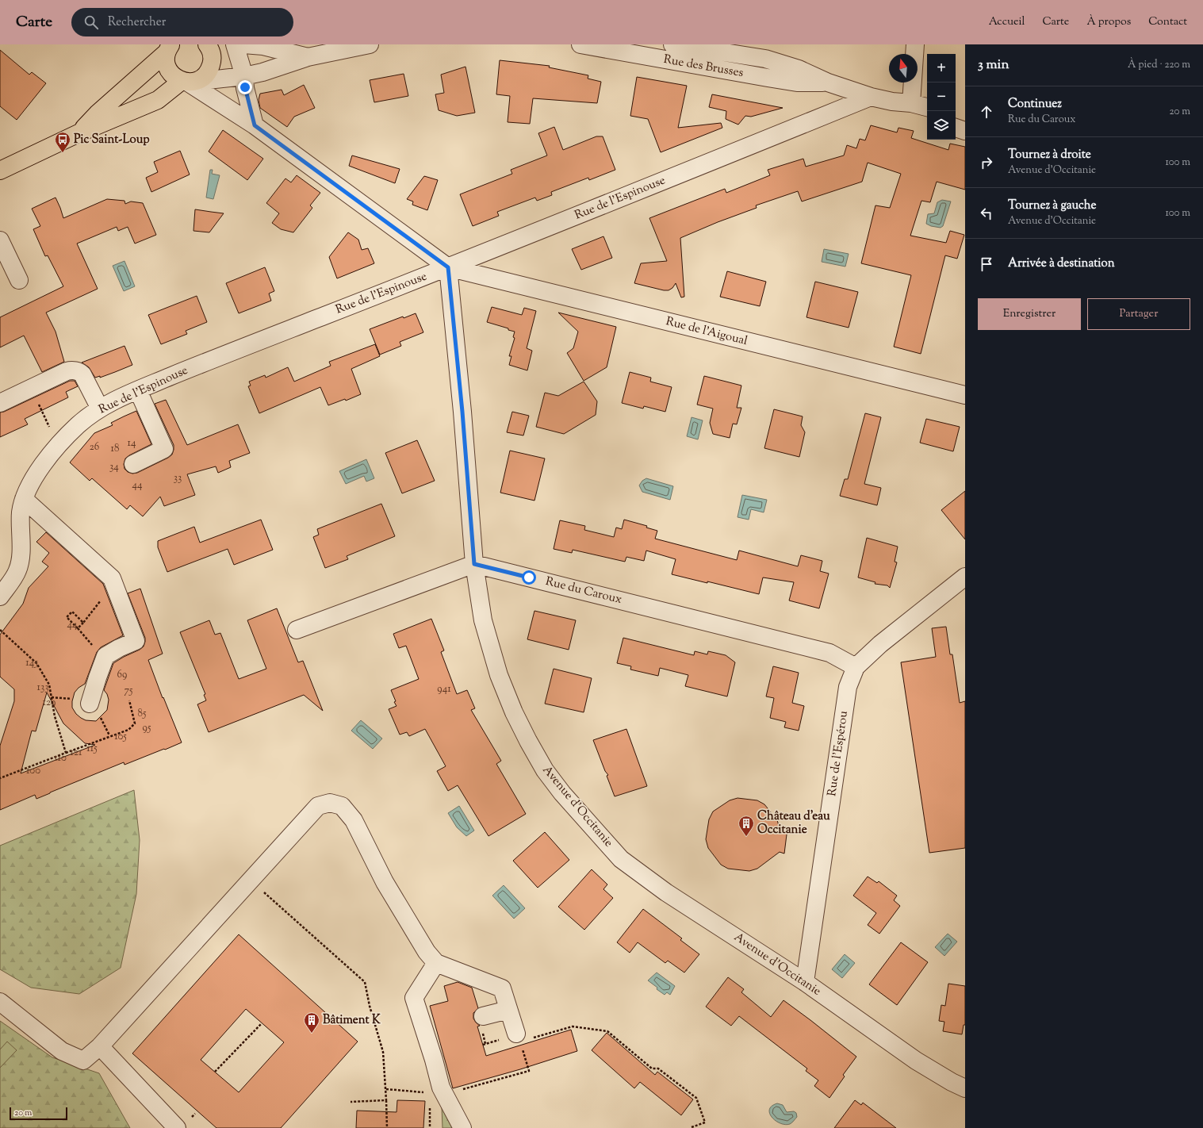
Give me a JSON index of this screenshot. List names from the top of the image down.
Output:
{
  "streets": {
    "street": [
      "Rue des Brusses",
      "Rue de l'Espinouse",
      "Rue de l'Aigoual",
      "Rue du Caroux",
      "Rue de l'Espérou",
      "Avenue d'Occitanie"
    ]
  },
  "crossings": [
    ["Rue des Brusses", "Rue de l'Espinouse"],
    ["Rue de l'Espinouse", "Rue de l'Aigoual"],
    ["Rue de l'Espinouse", "Avenue d'Occitanie"],
    ["Rue de l'Aigoual", "Avenue d'Occitanie"],
    ["Rue du Caroux", "Rue de l'Espérou"],
    ["Rue du Caroux", "Avenue d'Occitanie"],
    ["Rue de l'Espérou", "Avenue d'Occitanie"]
  ],
  "places": {
    "bus stop": ["Pic Saint-Loup"],
    "building": ["Château d'eau Occitanie", "Bâtiment K"]
  },
  "house_numbers": [
    "14",
    "26",
    "18",
    "34",
    "33",
    "44",
    "44",
    "145",
    "69",
    "133",
    "941",
    "75",
    "129",
    "85",
    "95",
    "105",
    "115",
    "121",
    "110",
    "100"
  ],
  "scale_bar": "20 m",
  "north": "top",
  "page": {
    "header": "Carte",
    "search": "Rechercher",
    "nav": [
      "Accueil",
      "Carte",
      "À propos",
      "Contact"
    ],
    "heading": ["3 min", "À pied · 220 m"],
    "map_buttons": ["+", "−"],
    "list": [
      ["Continuez", "Rue du Caroux", "20 m"],
      ["Tournez à droite", "Avenue d'Occitanie", "100 m"],
      ["Tournez à gauche", "Avenue d'Occitanie", "100 m"],
      "Arrivée à destination"
    ],
    "buttons": ["Enregistrer", "Partager"],
    "scale": "20 m"
  }
}
